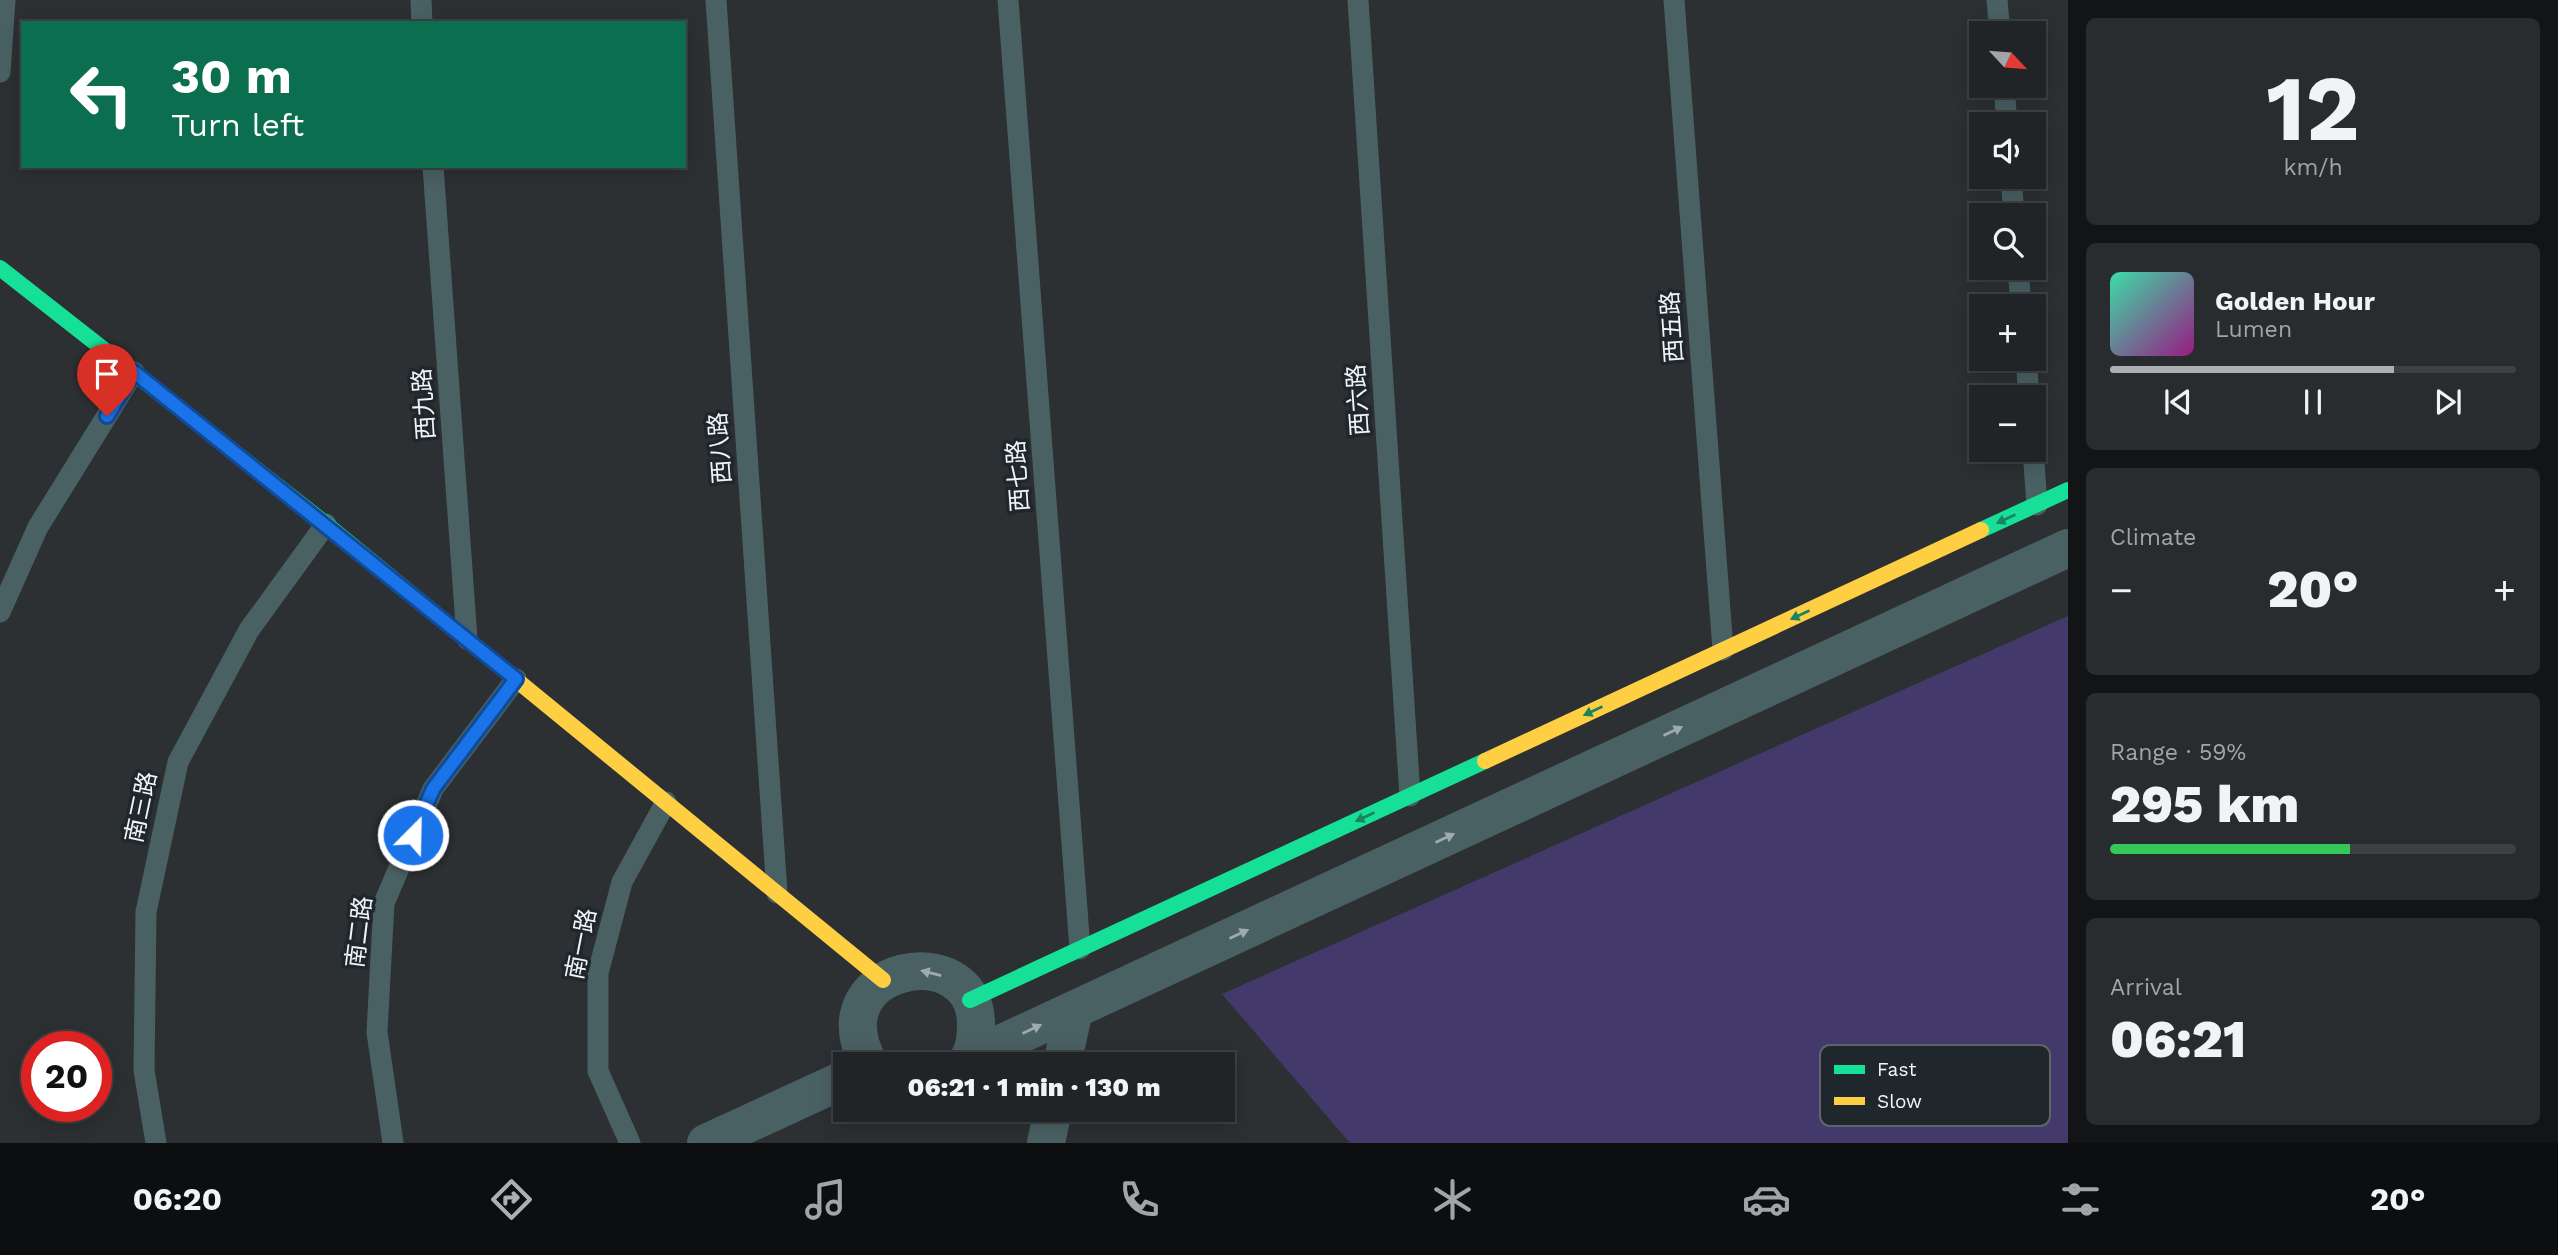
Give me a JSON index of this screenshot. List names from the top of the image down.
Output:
{
  "streets": {
    "lane": [
      "西五路",
      "西六路",
      "西九路",
      "西八路",
      "西七路",
      "南三路",
      "南二路",
      "南一路"
    ]
  },
  "legend": ["Fast", "Slow"],
  "north": "bottom right",
  "page": {
    "tile": [
      ["12", "km/h"],
      "Climate",
      ["Range · 59%", "295 km"],
      ["Arrival", "06:21"]
    ],
    "map_buttons": ["+", "−"],
    "turn": ["30 m", "Turn left"],
    "song": ["Golden Hour", "Lumen"],
    "heat": ["−", "20°", "+"],
    "limit": "20",
    "trip": "06:21 · 1 min · 130 m",
    "tabs": ["06:20", "20°"]
  }
}
